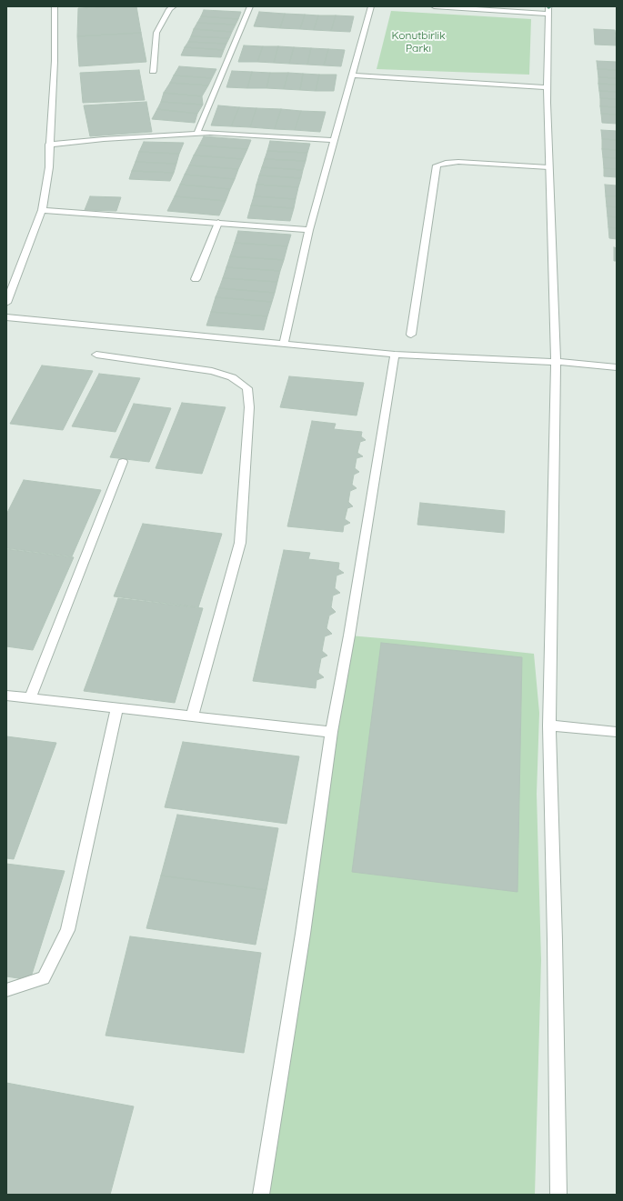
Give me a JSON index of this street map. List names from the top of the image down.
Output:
{
  "parks": ["Konutbirlik Parkı"]
}
